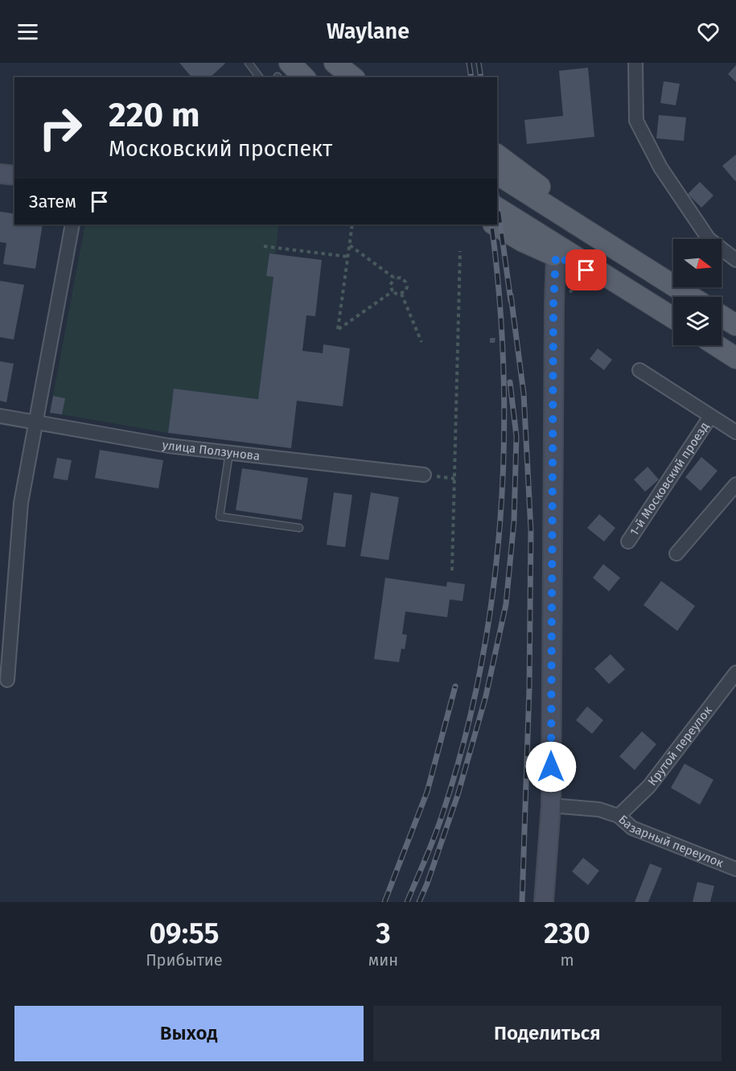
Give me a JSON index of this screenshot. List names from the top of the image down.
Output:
{
  "streets": {
    "street": [
      "улица Ползунова",
      "1-й Московский проезд",
      "Крутой переулок",
      "Базарный переулок"
    ]
  },
  "crossings": [
    ["Крутой переулок", "Базарный переулок"]
  ],
  "north": "right",
  "page": {
    "header": "Waylane",
    "turn": ["220 m", "Московский проспект"],
    "then": "Затем",
    "eta": [
      "09:55",
      "Прибытие",
      "3",
      "мин",
      "230",
      "m"
    ],
    "buttons": ["Выход", "Поделиться"]
  }
}
